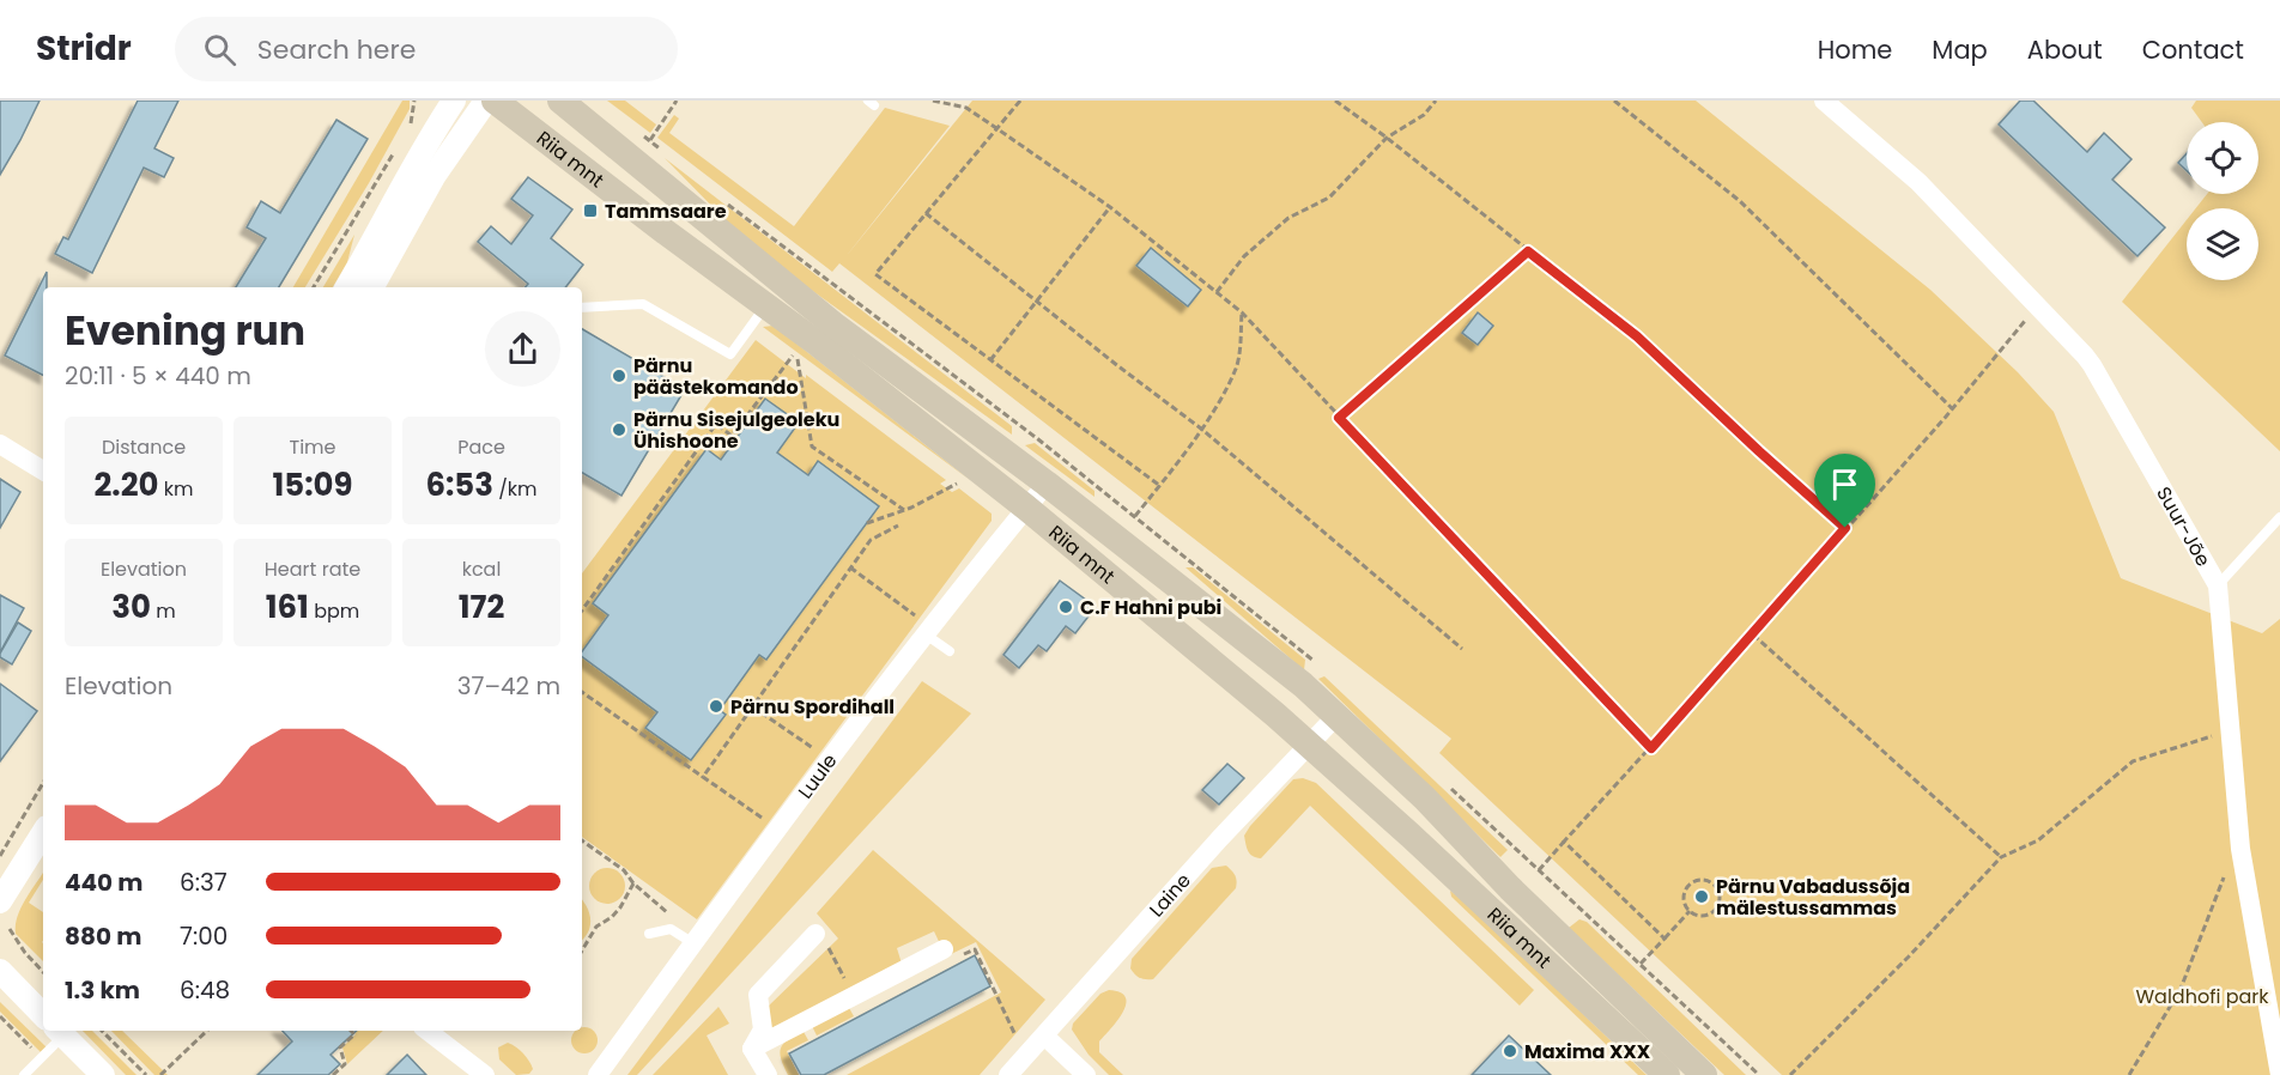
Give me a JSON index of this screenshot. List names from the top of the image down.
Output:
{
  "streets": {
    "main road": ["Riia mnt"],
    "street": ["Suur-Jõe", "Luule", "Laine"]
  },
  "crossings": [
    ["Riia mnt", "Luule"],
    ["Riia mnt", "Laine"]
  ],
  "parks": ["Waldhofi park"],
  "places": {
    "transit": ["Tammsaare"],
    "other": [
      "Pärnu päästekomando",
      "Pärnu Sisejulgeoleku Ühishoone",
      "C.F Hahni pubi",
      "Pärnu Spordihall",
      "Pärnu Vabadussõja mälestussammas",
      "Maxima XXX"
    ]
  },
  "page": {
    "header": "Stridr",
    "search": "Search here",
    "nav": [
      "Home",
      "Map",
      "About",
      "Contact"
    ],
    "heading": ["Evening run", "20:11 · 5 × 440 m"],
    "stats": [
      ["Distance", "2.20 km"],
      ["Time", "15:09"],
      ["Pace", "6:53 /km"],
      ["Elevation", "30 m"],
      ["Heart rate", "161 bpm"],
      ["kcal", "172"]
    ],
    "chart": ["Elevation", "37–42 m"],
    "list": [
      {
        "name": "440 m",
        "note": "6:37"
      },
      {
        "name": "880 m",
        "note": "7:00"
      },
      {
        "name": "1.3 km",
        "note": "6:48"
      }
    ]
  }
}
